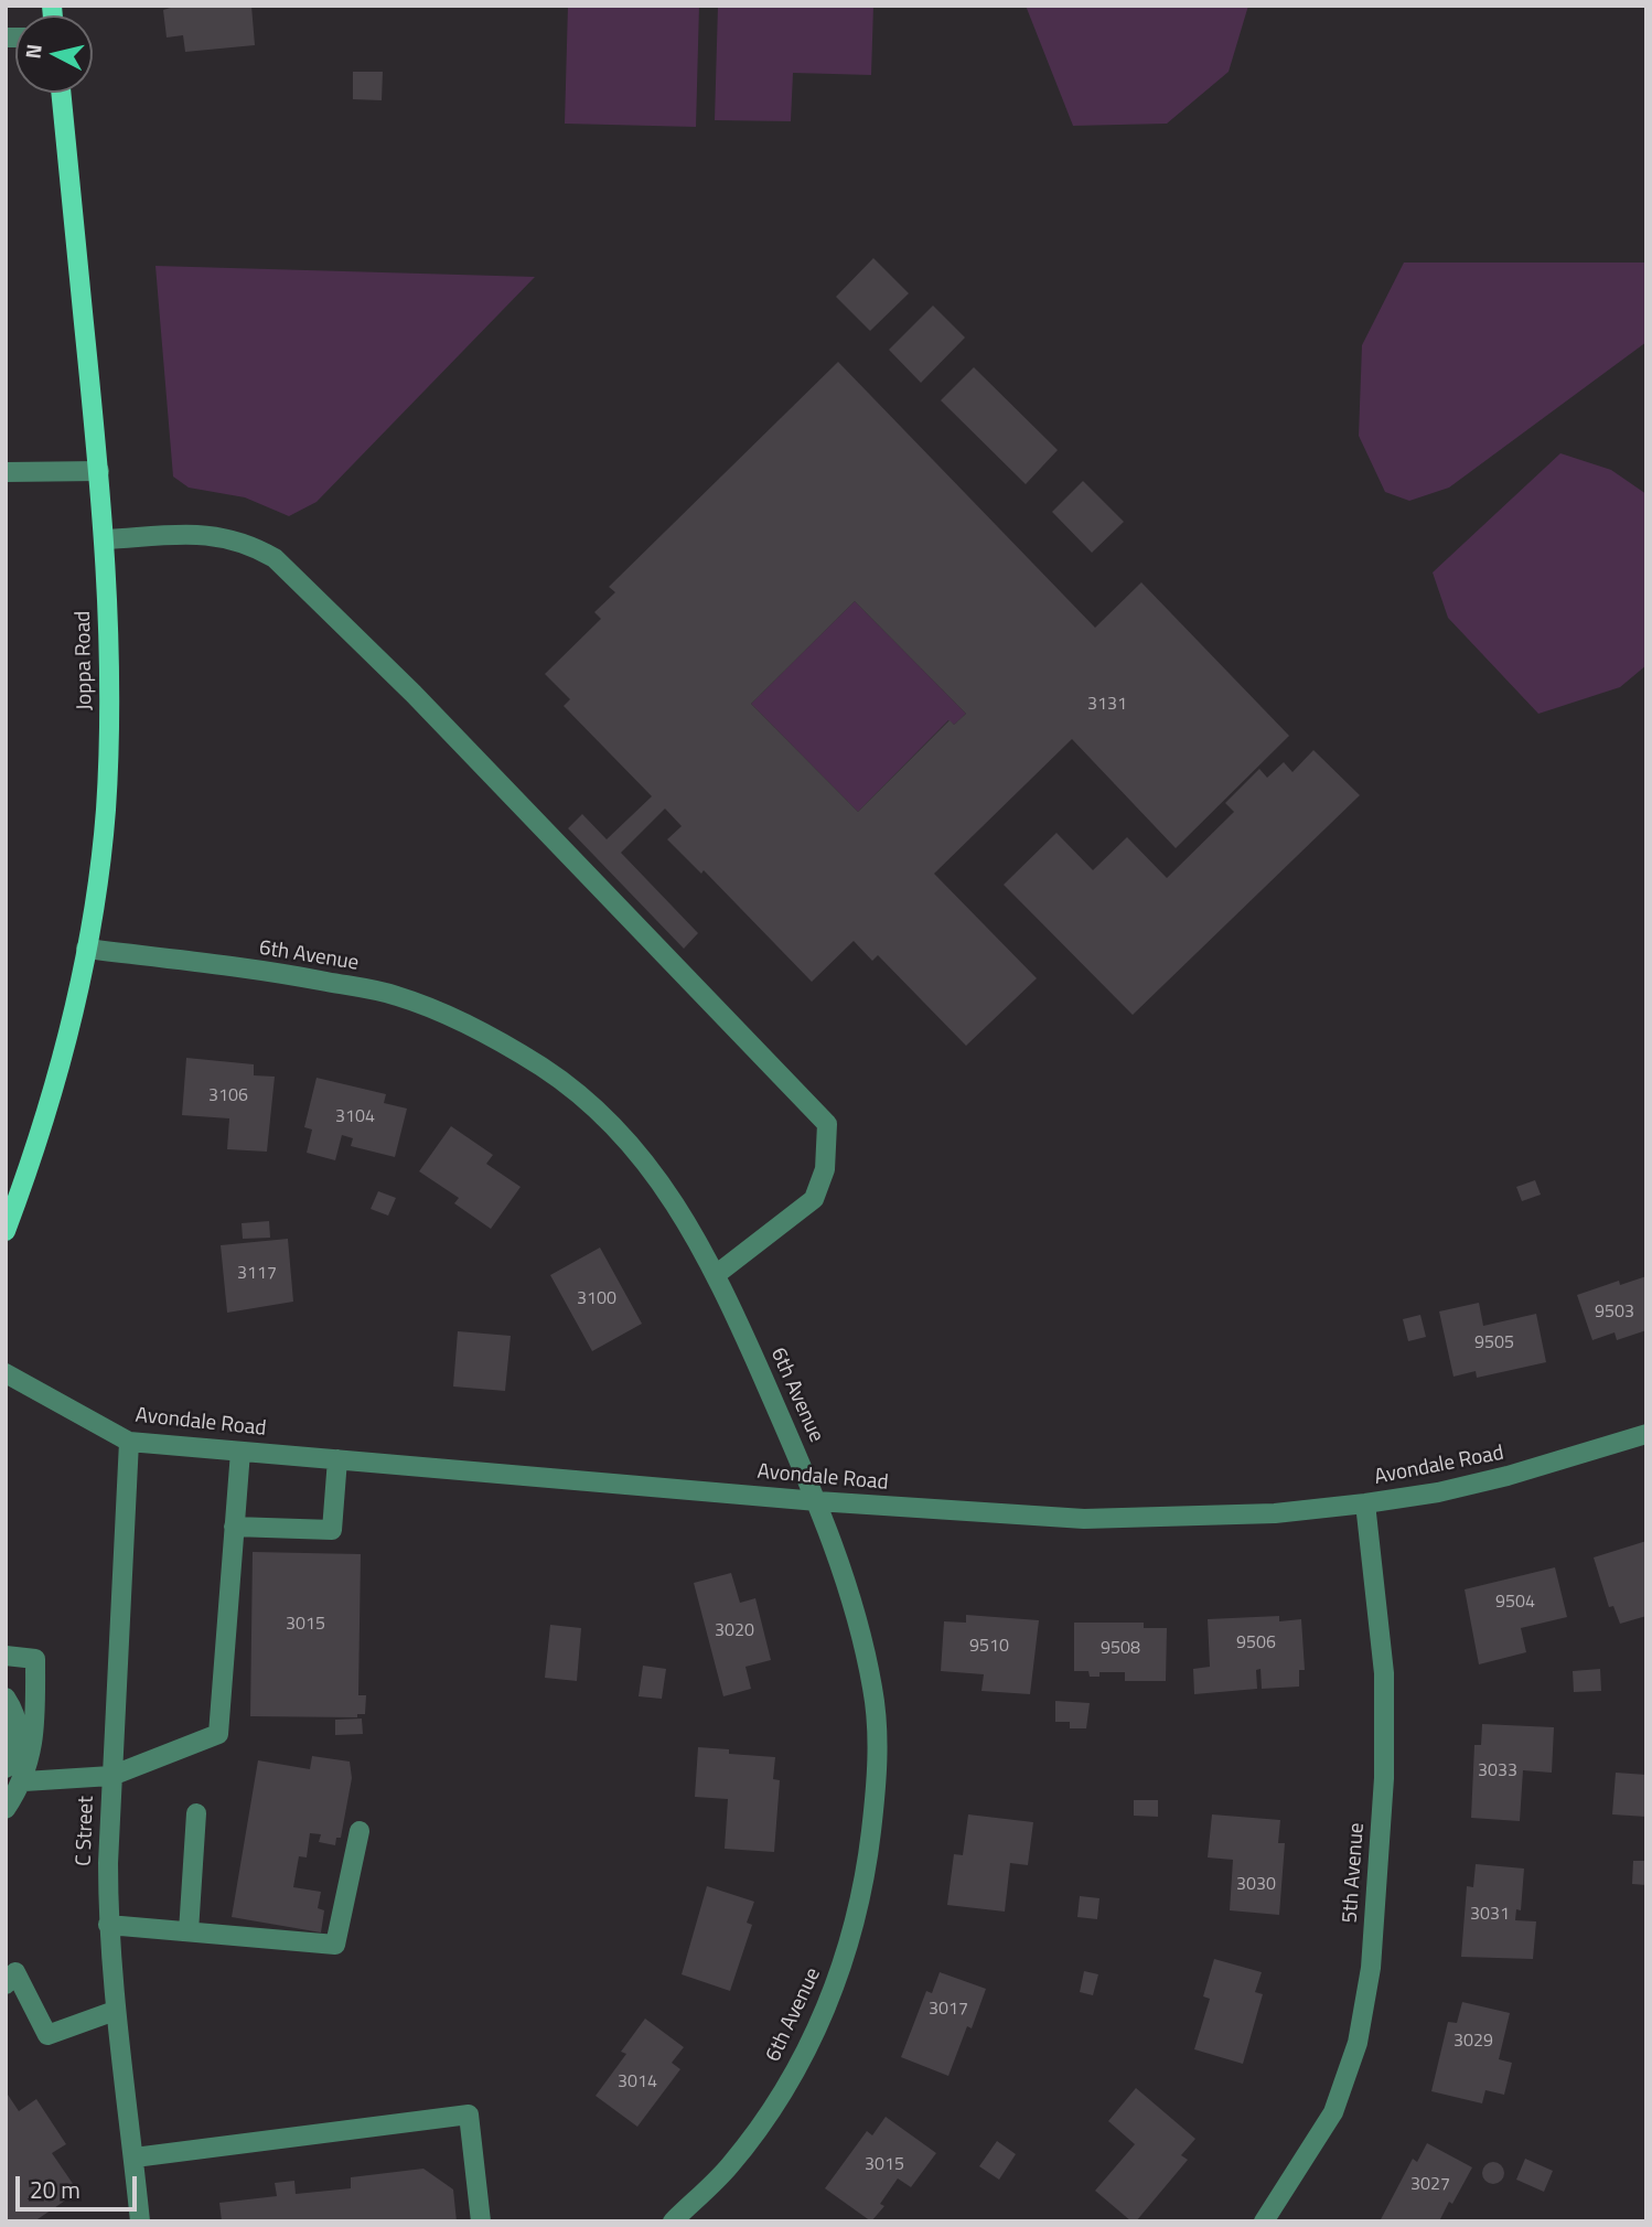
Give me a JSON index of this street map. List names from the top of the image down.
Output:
{
  "streets": {
    "main road": ["Joppa Road"],
    "street": [
      "6th Avenue",
      "Avondale Road",
      "C Street",
      "5th Avenue"
    ]
  },
  "crossings": [
    ["Joppa Road", "6th Avenue"],
    ["6th Avenue", "Avondale Road"],
    ["Avondale Road", "C Street"],
    ["Avondale Road", "5th Avenue"]
  ],
  "house_numbers": [
    "3131",
    "3106",
    "3104",
    "3117",
    "3100",
    "9503",
    "9505",
    "9504",
    "3015",
    "3020",
    "9506",
    "9510",
    "9508",
    "3033",
    "3030",
    "3031",
    "3017",
    "3029",
    "3014",
    "3015",
    "3027"
  ],
  "scale_bar": "20 m",
  "north": "left"
}
